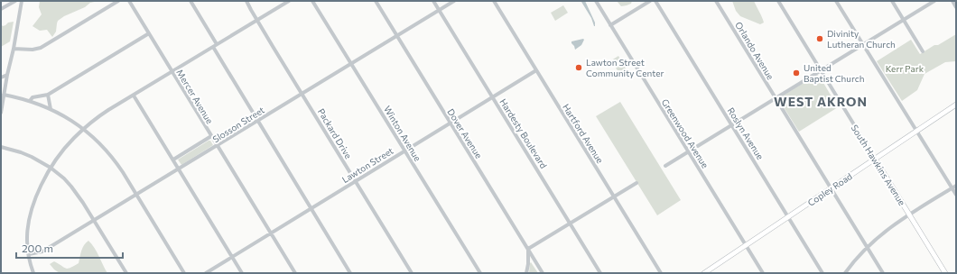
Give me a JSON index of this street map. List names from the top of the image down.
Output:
{
  "streets": {
    "main road": ["South Hawkins Avenue", "Copley Road"],
    "street": [
      "Orlando Avenue",
      "Mercer Avenue",
      "Slosson Street",
      "Packard Drive",
      "Winton Avenue",
      "Dover Avenue",
      "Hardesty Boulevard",
      "Hartford Avenue",
      "Greenwood Avenue",
      "Roslyn Avenue",
      "Lawton Street"
    ]
  },
  "crossings": [
    ["Orlando Avenue", "Copley Road"],
    ["Mercer Avenue", "Slosson Street"],
    ["Mercer Avenue", "Lawton Street"],
    ["Slosson Street", "Packard Drive"],
    ["Slosson Street", "Winton Avenue"],
    ["Slosson Street", "Dover Avenue"],
    ["Slosson Street", "Hardesty Boulevard"],
    ["Packard Drive", "Lawton Street"],
    ["Winton Avenue", "Lawton Street"],
    ["Dover Avenue", "Lawton Street"],
    ["Hardesty Boulevard", "Lawton Street"],
    ["Hartford Avenue", "Lawton Street"],
    ["Greenwood Avenue", "Copley Road"],
    ["Roslyn Avenue", "Copley Road"],
    ["South Hawkins Avenue", "Copley Road"]
  ],
  "districts": ["WEST AKRON"],
  "parks": ["Kerr Park"],
  "places": ["Divinity Lutheran Church", "Lawton Street Community Center", "United Baptist Church"],
  "scale_bar": "200 m"
}
